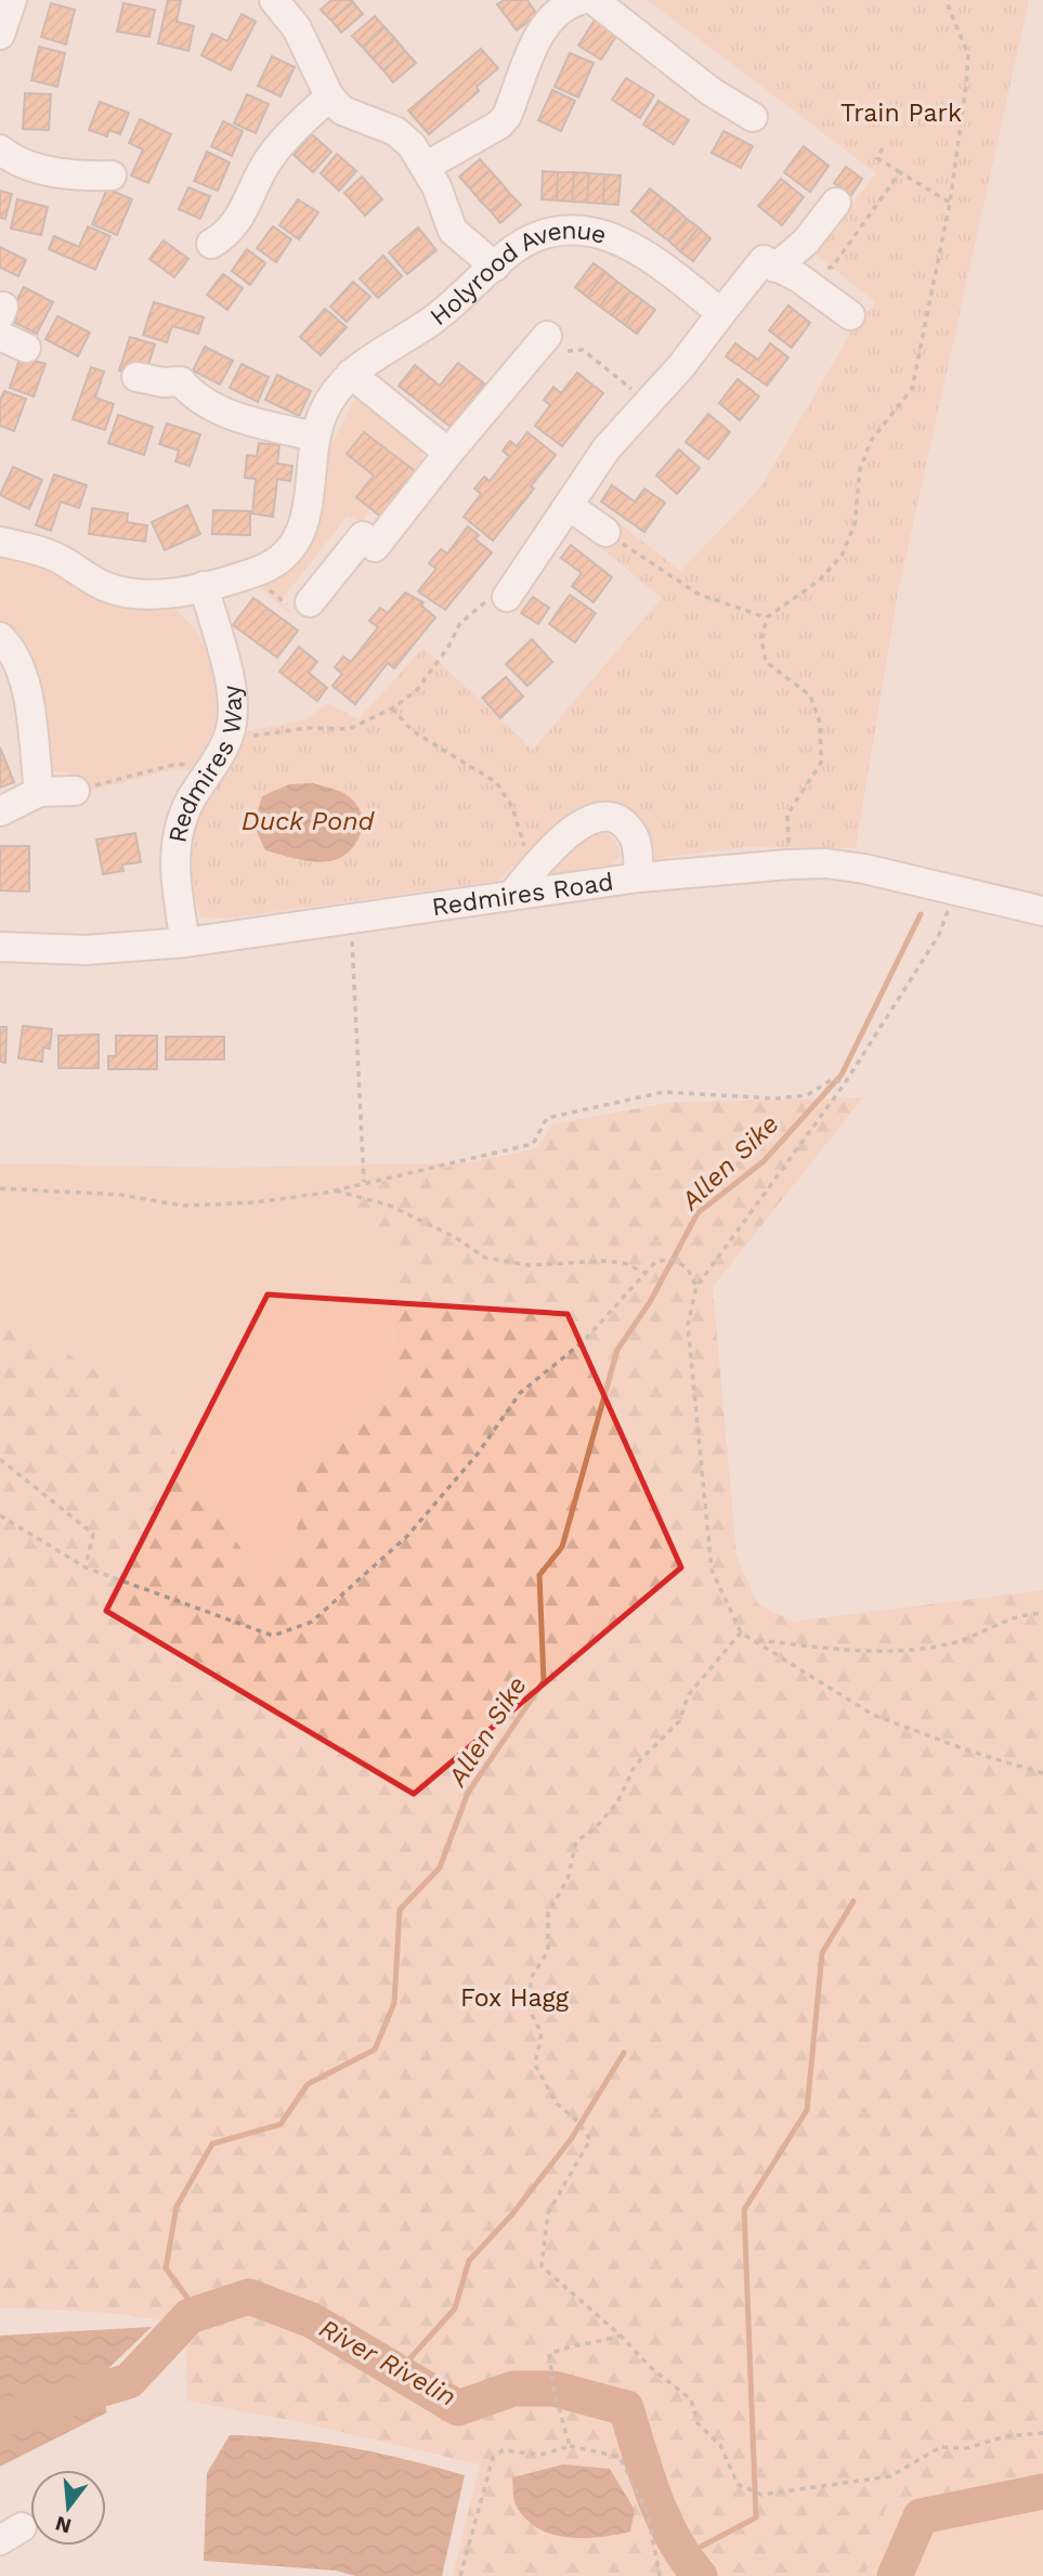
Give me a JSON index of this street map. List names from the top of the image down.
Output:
{
  "streets": {
    "street": ["Holyrood Avenue", "Redmires Way", "Redmires Road"]
  },
  "crossings": [
    ["Holyrood Avenue", "Redmires Way"],
    ["Redmires Way", "Redmires Road"]
  ],
  "water": ["Duck Pond", "Allen Sike", "River Rivelin"],
  "parks": ["Train Park", "Fox Hagg"],
  "north": "bottom"
}
